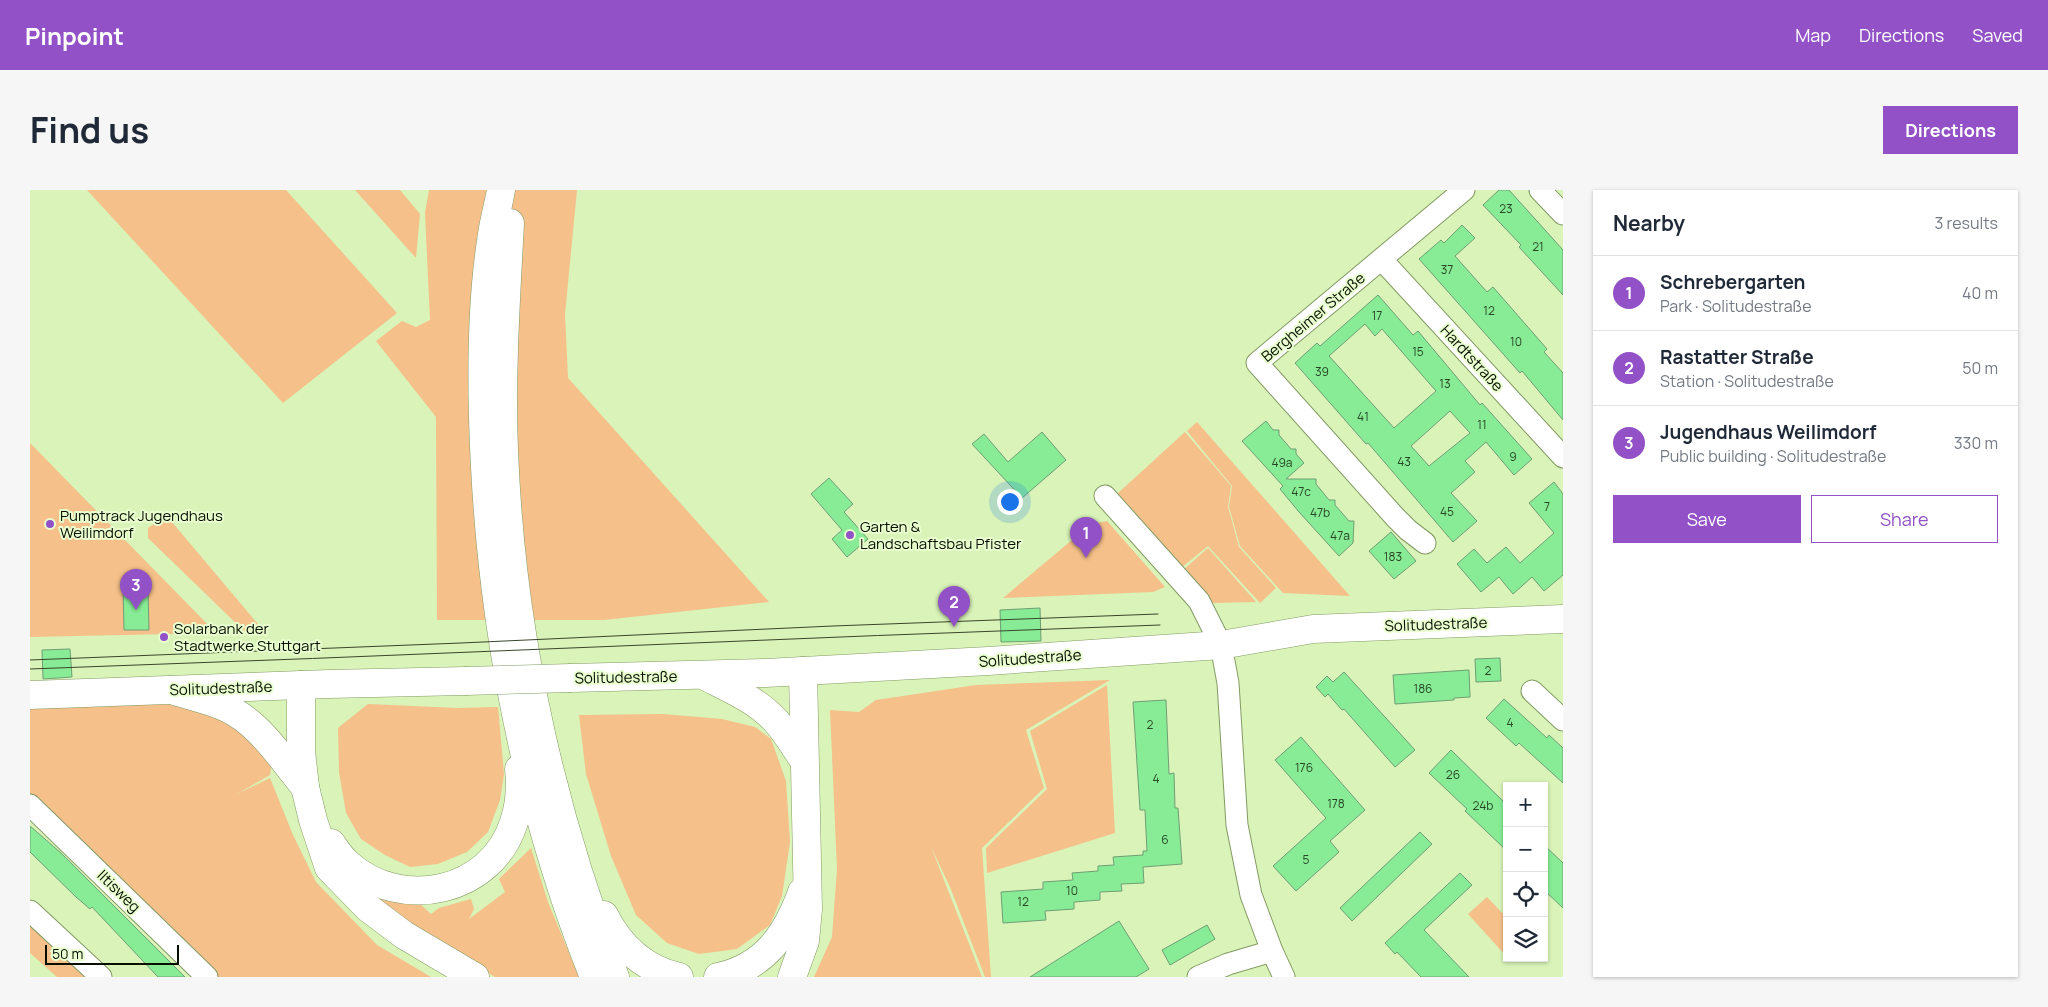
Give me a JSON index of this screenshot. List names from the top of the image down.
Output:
{
  "streets": {
    "main road": ["Solitudestraße"],
    "street": ["Bergheimer Straße", "Hardtstraße", "Iltisweg"]
  },
  "crossings": [
    ["Bergheimer Straße", "Hardtstraße"]
  ],
  "places": ["Pumptrack Jugendhaus Weilimdorf", "Garten & Landschaftsbau Pfister", "Solarbank der Stadtwerke Stuttgart"],
  "house_numbers": [
    "23",
    "21",
    "37",
    "12",
    "17",
    "10",
    "15",
    "39",
    "13",
    "41",
    "11",
    "9",
    "43",
    "49a",
    "47c",
    "7",
    "45",
    "47b",
    "47a",
    "183",
    "2",
    "186",
    "4",
    "2",
    "176",
    "26",
    "4",
    "178",
    "24b",
    "6",
    "5",
    "10",
    "12"
  ],
  "scale_bar": "50 m",
  "page": {
    "header": "Pinpoint",
    "nav": ["Map", "Directions", "Saved"],
    "title": "Find us",
    "buttons": [
      "Directions",
      ["Save", "Share"]
    ],
    "heading": ["Nearby", "3 results"],
    "list": [
      {
        "mark": "1",
        "name": "Schrebergarten",
        "note": "Park · Solitudestraße",
        "value": "40 m"
      },
      {
        "mark": "2",
        "name": "Rastatter Straße",
        "note": "Station · Solitudestraße",
        "value": "50 m"
      },
      {
        "mark": "3",
        "name": "Jugendhaus Weilimdorf",
        "note": "Public building · Solitudestraße",
        "value": "330 m"
      }
    ],
    "pins": ["1", "3", "2"],
    "map_buttons": ["+", "−"],
    "scale": "50 m"
  }
}
